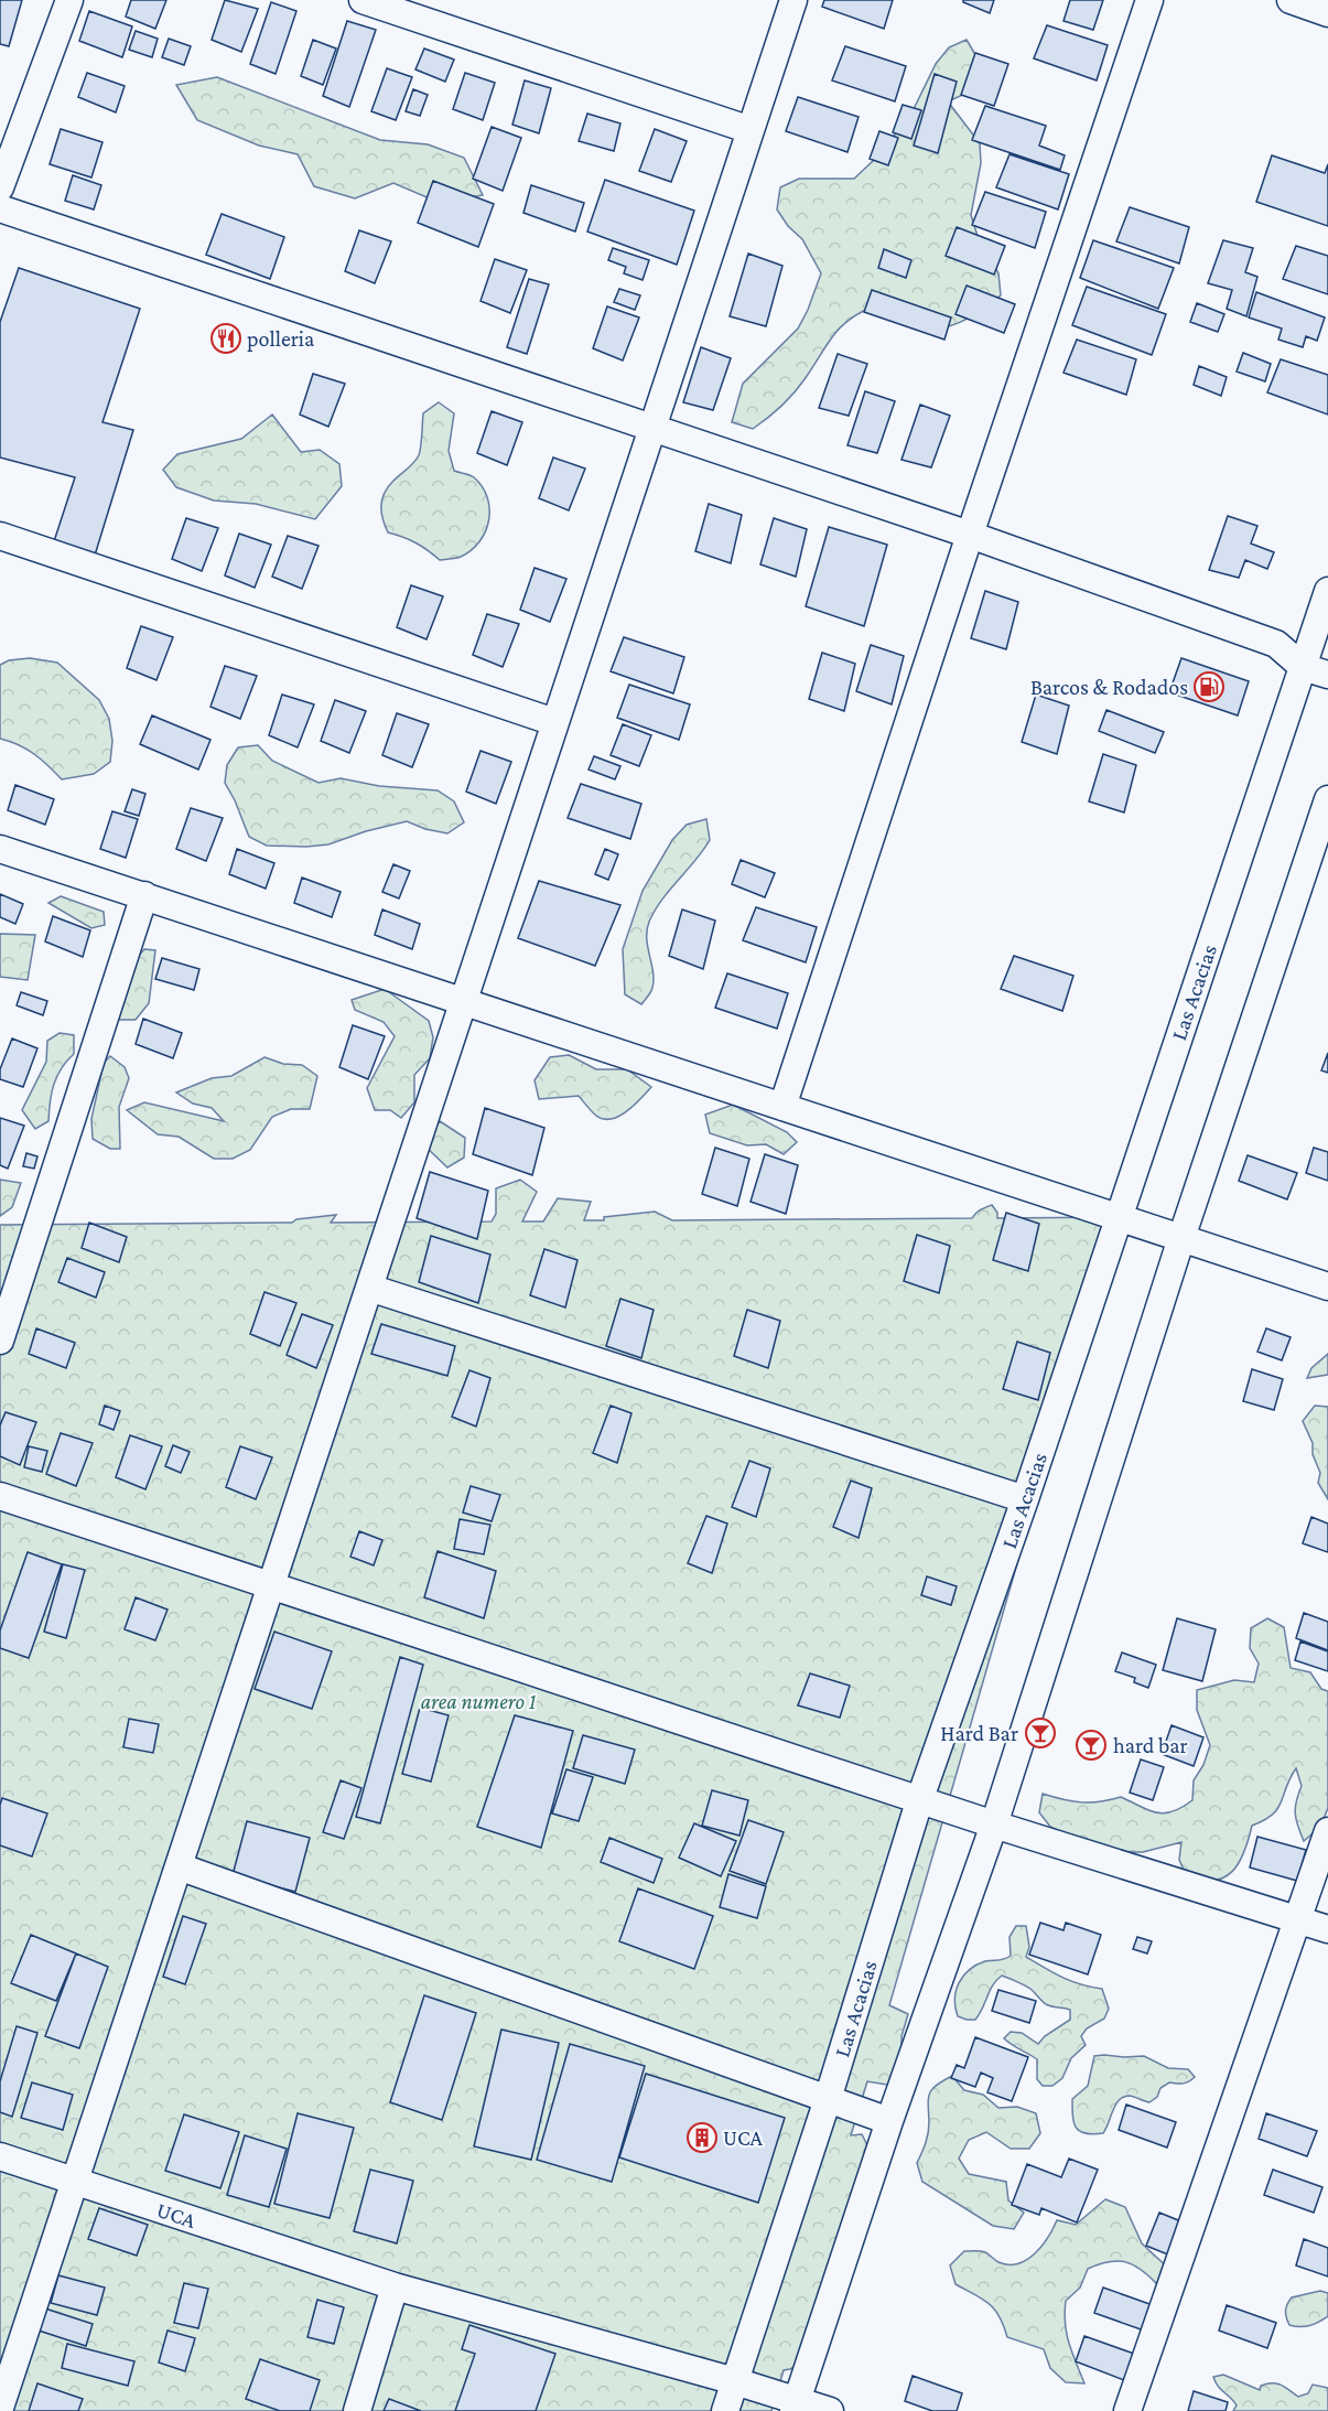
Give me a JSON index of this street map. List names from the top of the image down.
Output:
{
  "streets": {
    "street": ["Las Acacias", "UCA"]
  },
  "crossings": [
    ["Las Acacias", "UCA"]
  ],
  "parks": ["area numero 1"],
  "places": {
    "restaurant": ["polleria"],
    "fuel station": ["Barcos & Rodados"],
    "bar": ["Hard Bar", "hard bar"],
    "building": ["UCA"]
  }
}
